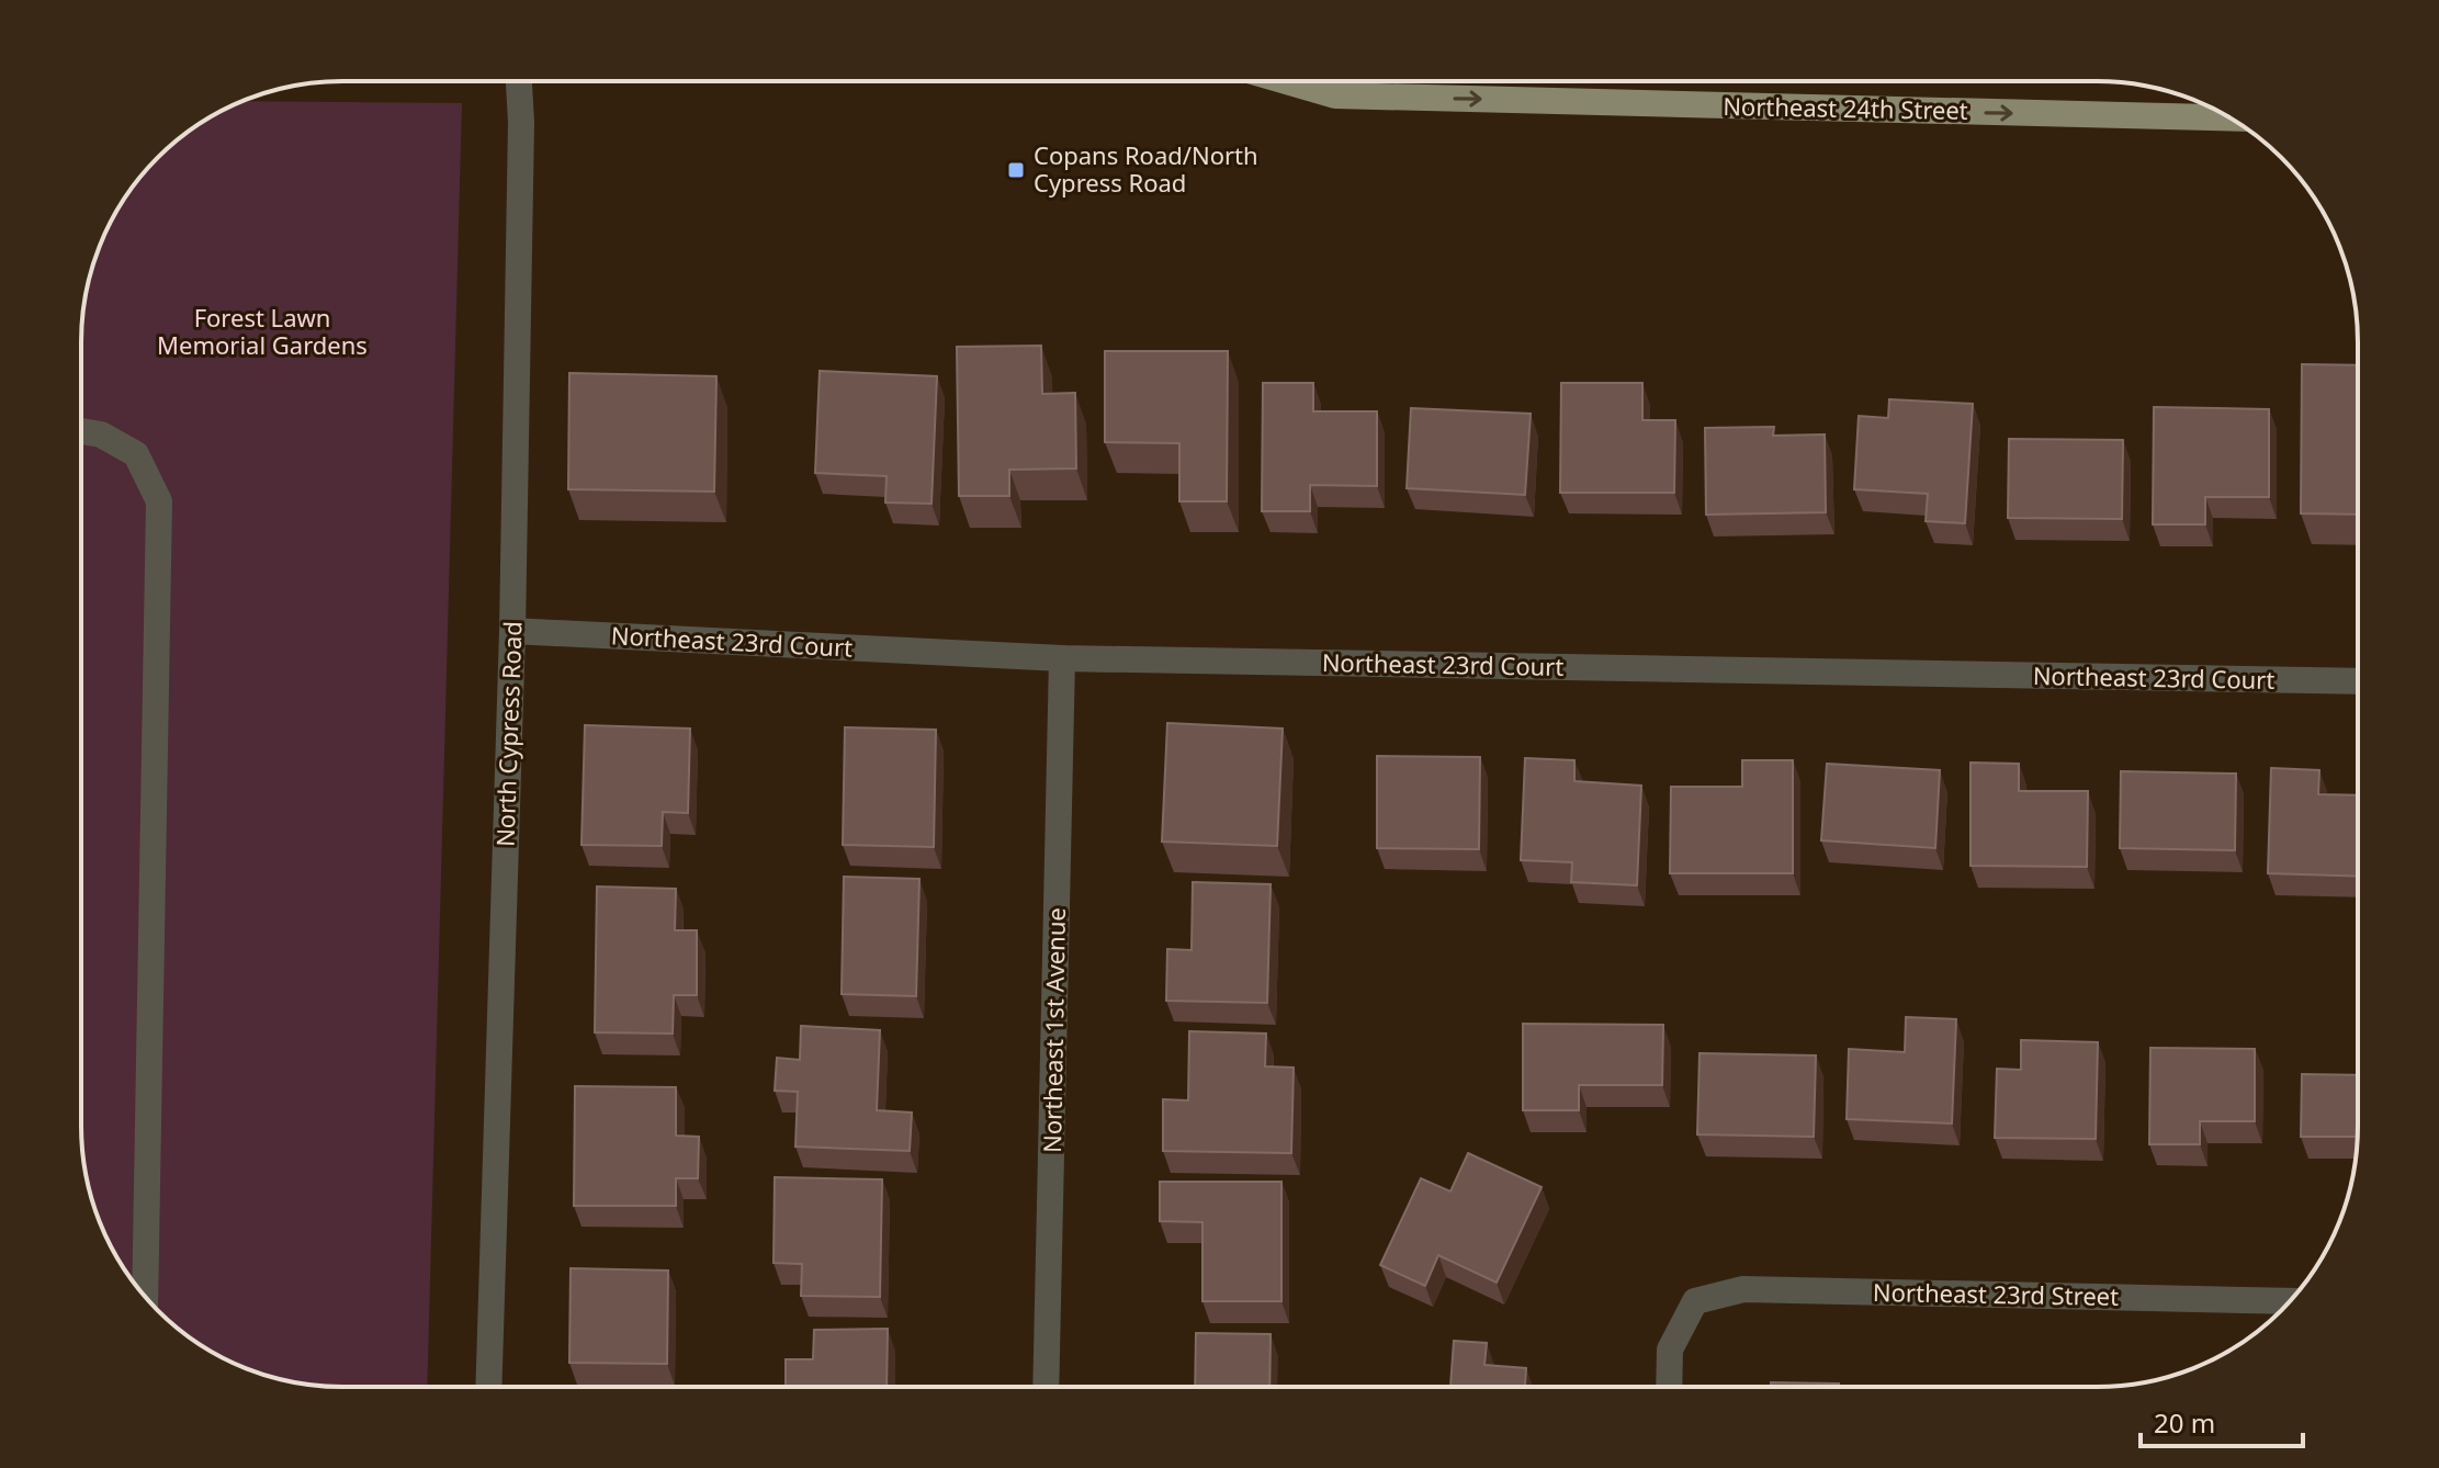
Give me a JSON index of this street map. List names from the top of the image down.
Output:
{
  "streets": {
    "main road": ["Northeast 24th Street"],
    "street": [
      "Northeast 23rd Court",
      "North Cypress Road",
      "Northeast 1st Avenue",
      "Northeast 23rd Street"
    ]
  },
  "crossings": [
    ["Northeast 23rd Court", "North Cypress Road"],
    ["Northeast 23rd Court", "Northeast 1st Avenue"]
  ],
  "one_way": ["Northeast 24th Street"],
  "parks": ["Forest Lawn Memorial Gardens"],
  "places": {
    "transit": ["Copans Road/North Cypress Road"]
  },
  "scale_bar": "20 m"
}
